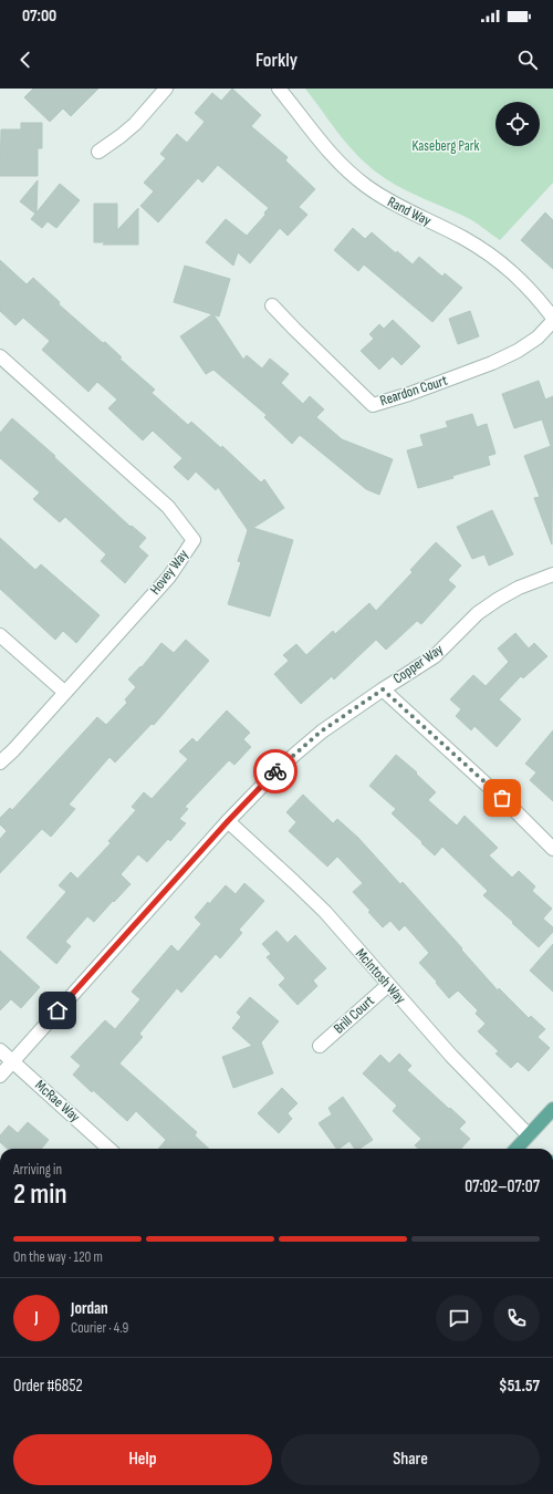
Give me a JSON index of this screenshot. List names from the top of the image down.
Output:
{
  "streets": {
    "street": [
      "Rand Way",
      "Reardon Court",
      "Hovey Way",
      "Copper Way",
      "McIntosh Way",
      "Brill Court",
      "McRae Way"
    ]
  },
  "crossings": [
    ["Copper Way", "McIntosh Way"],
    ["Copper Way", "McRae Way"],
    ["McIntosh Way", "Brill Court"]
  ],
  "parks": ["Kaseberg Park"],
  "page": {
    "status": "07:00",
    "header": "Forkly",
    "heading": ["2 min", "Arriving in", "07:02–07:07"],
    "panel": [
      "Jordan",
      "Courier · 4.9",
      "Order #6852",
      "$51.57"
    ],
    "bar": "On the way · 120 m",
    "round": "J",
    "buttons": ["Help", "Share"]
  }
}
